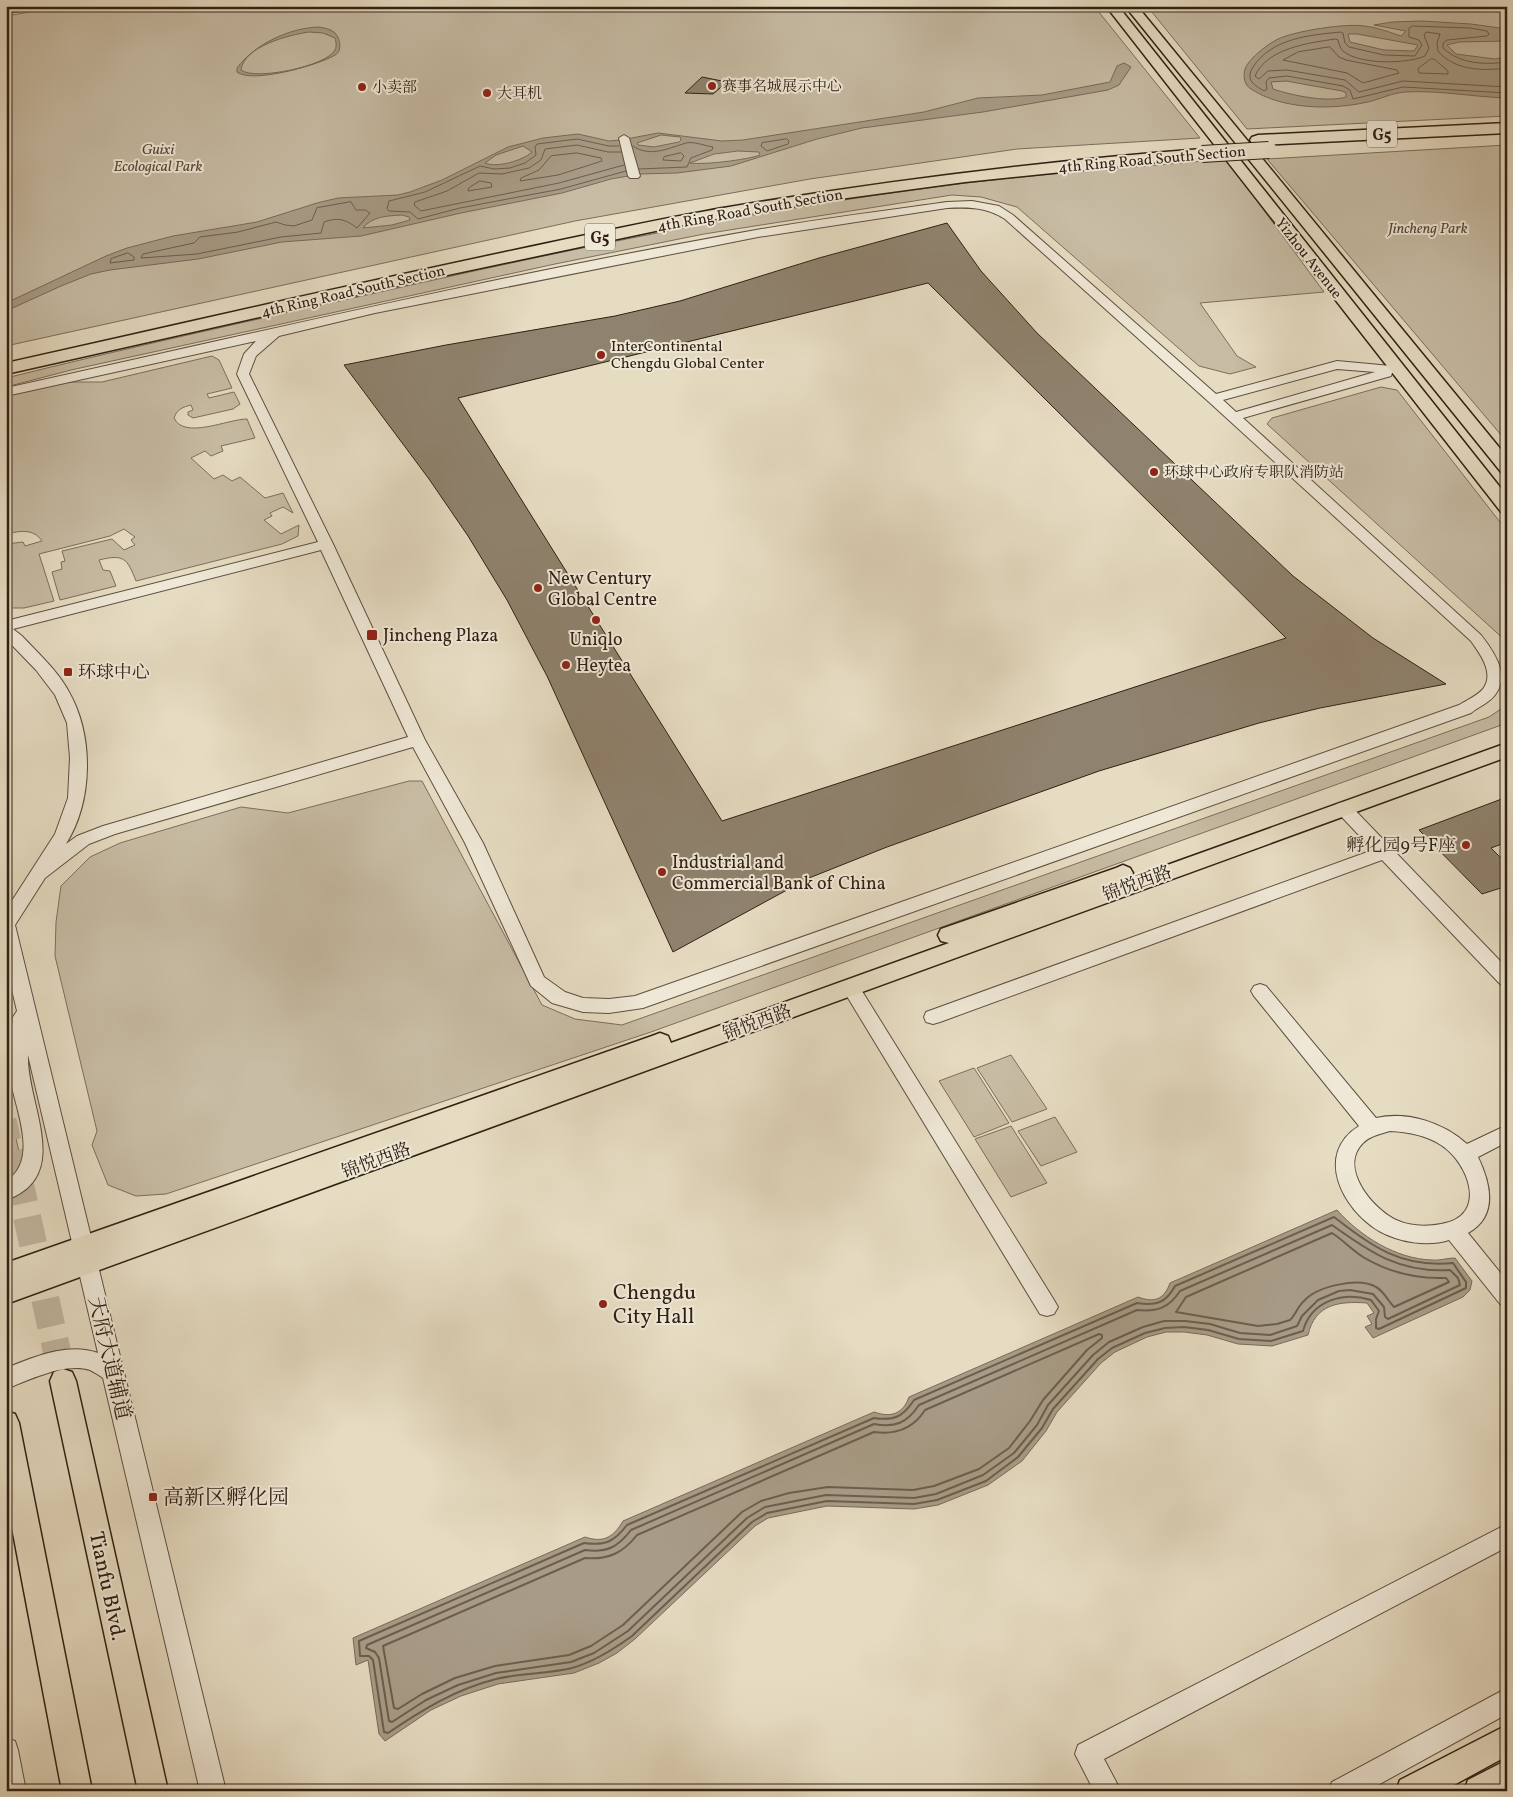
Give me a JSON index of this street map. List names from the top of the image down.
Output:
{
  "streets": {
    "highway": ["G5", "4th Ring Road South Section"],
    "main road": ["Yizhou Avenue", "锦悦西路", "Tianfu Blvd."],
    "street": ["天府大道辅道"]
  },
  "crossings": [
    ["锦悦西路", "天府大道辅道"]
  ],
  "parks": ["Guixi Ecological Park", "Jincheng Park"],
  "places": {
    "other": [
      "赛事名城展示中心",
      "小卖部",
      "大耳机",
      "InterContinental Chengdu Global Center",
      "环球中心政府专职队消防站",
      "New Century Global Centre",
      "Uniqlo",
      "Heytea",
      "孵化园9号F座",
      "Industrial and Commercial Bank of China",
      "Chengdu City Hall"
    ],
    "transit": ["Jincheng Plaza", "环球中心", "高新区孵化园"]
  }
}
